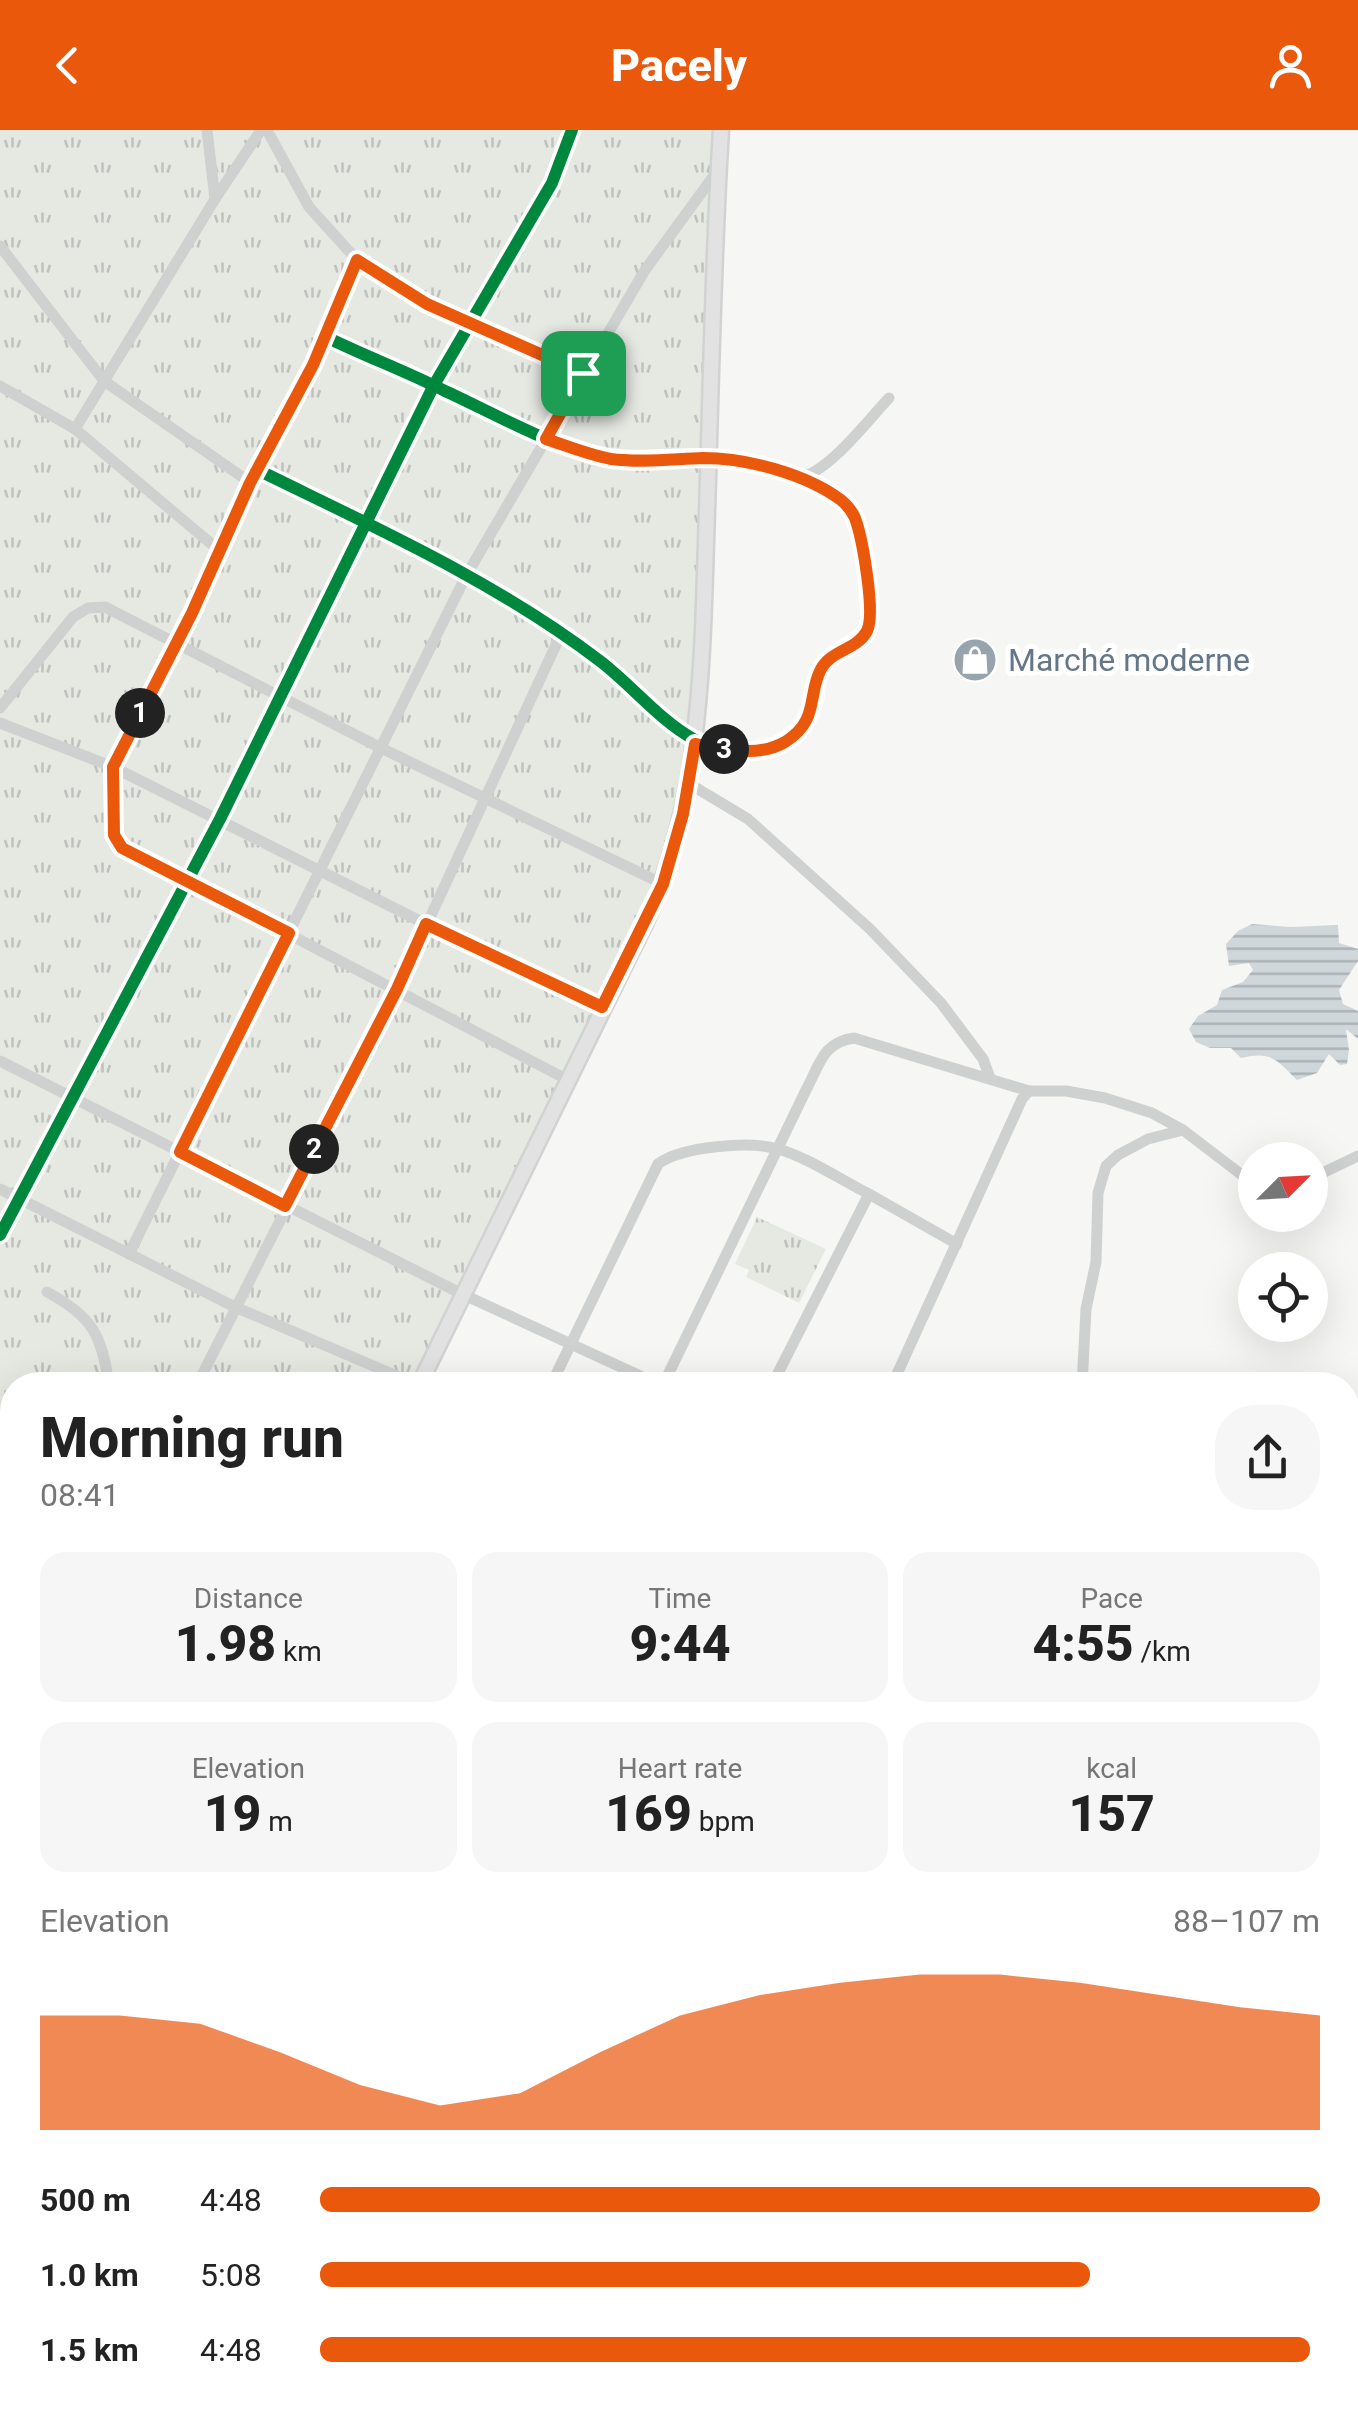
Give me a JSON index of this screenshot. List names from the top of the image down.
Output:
{
  "places": {
    "shop": ["Marché moderne"]
  },
  "north": "top right",
  "page": {
    "header": "Pacely",
    "pins": ["1", "3", "2"],
    "heading": ["Morning run", "08:41"],
    "stats": [
      ["Distance", "1.98 km"],
      ["Time", "9:44"],
      ["Pace", "4:55 /km"],
      ["Elevation", "19 m"],
      ["Heart rate", "169 bpm"],
      ["kcal", "157"]
    ],
    "chart": ["Elevation", "88–107 m"],
    "list": [
      {
        "name": "500 m",
        "note": "4:48"
      },
      {
        "name": "1.0 km",
        "note": "5:08"
      },
      {
        "name": "1.5 km",
        "note": "4:48"
      }
    ]
  }
}
